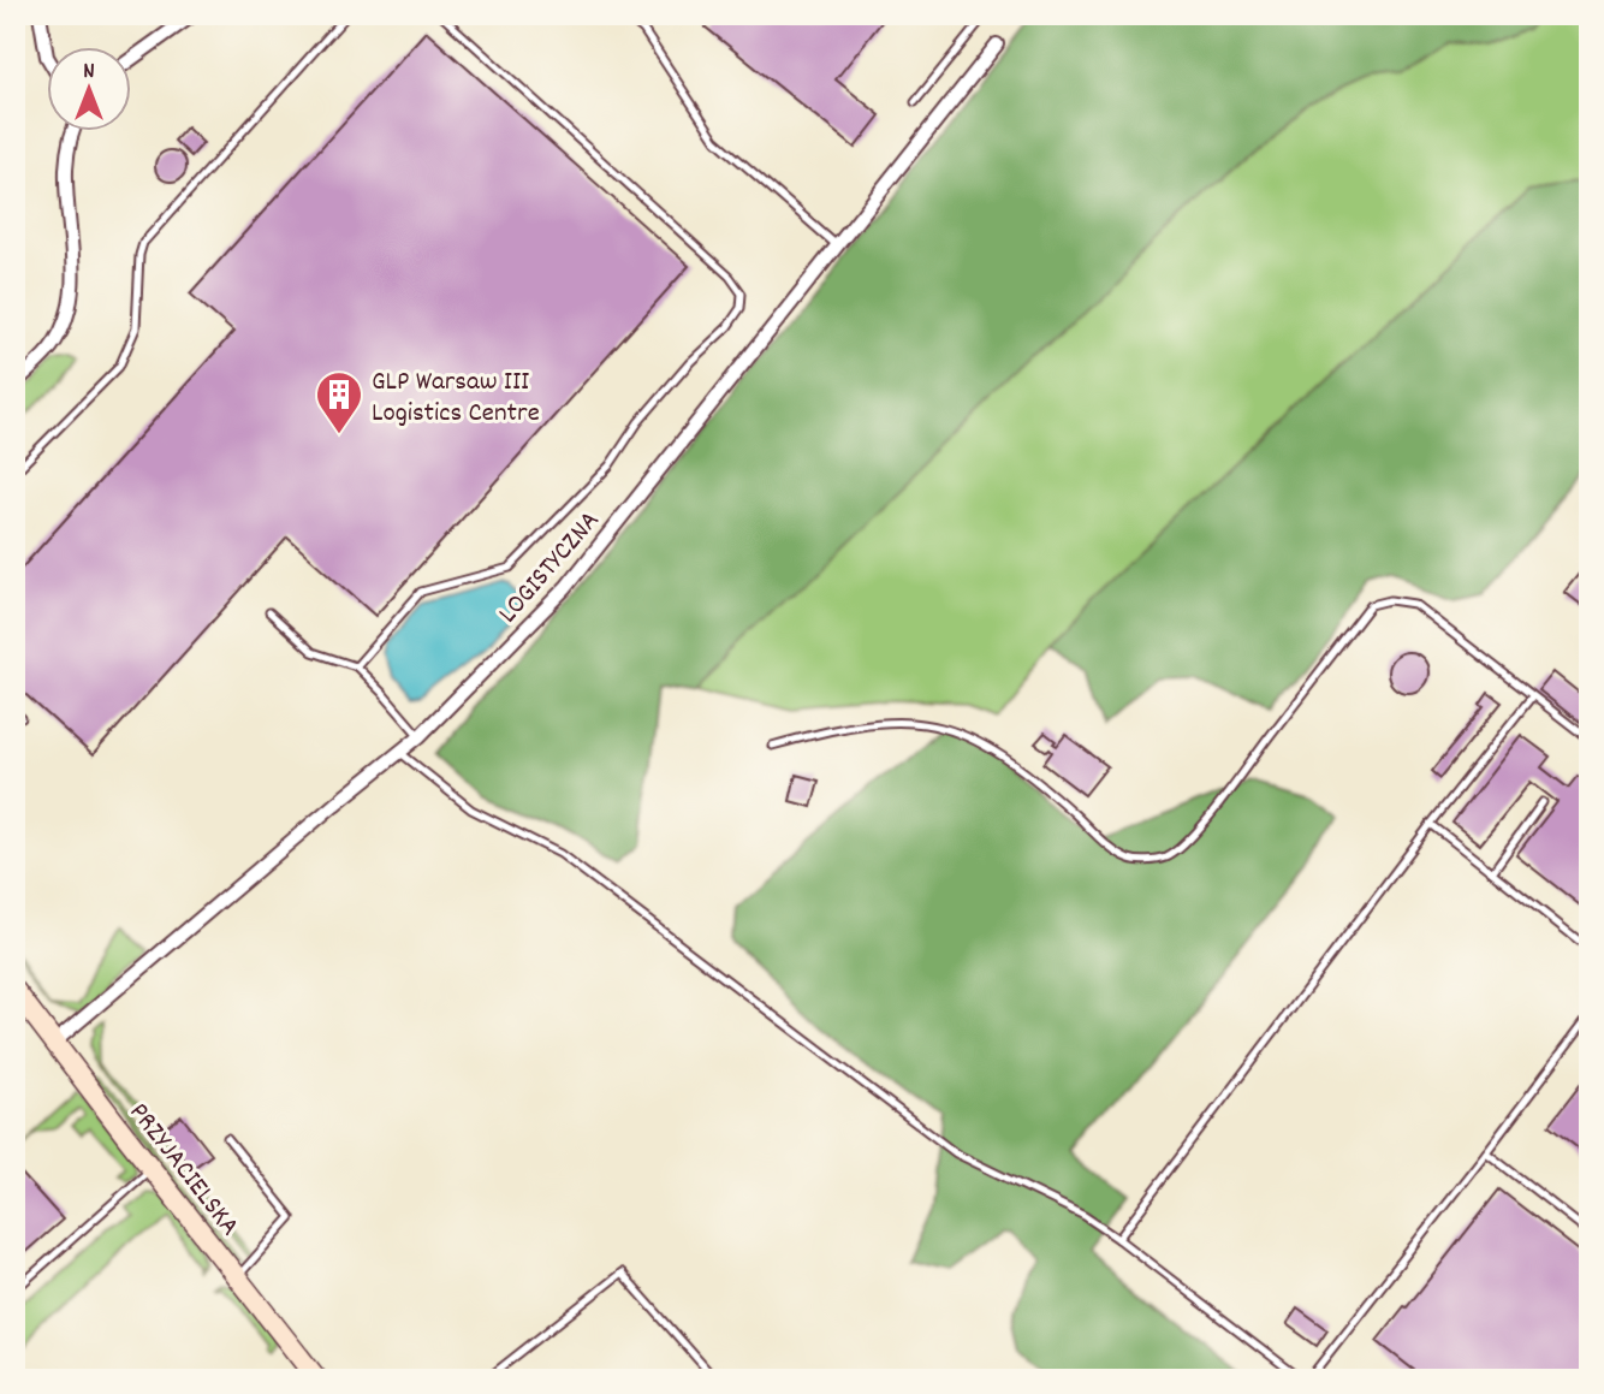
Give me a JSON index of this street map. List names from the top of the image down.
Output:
{
  "streets": {
    "street": ["LOGISTYCZNA", "PRZYJACIELSKA"]
  },
  "crossings": [
    ["LOGISTYCZNA", "PRZYJACIELSKA"]
  ],
  "places": {
    "building": ["GLP Warsaw III Logistics Centre"]
  },
  "north": "top"
}
